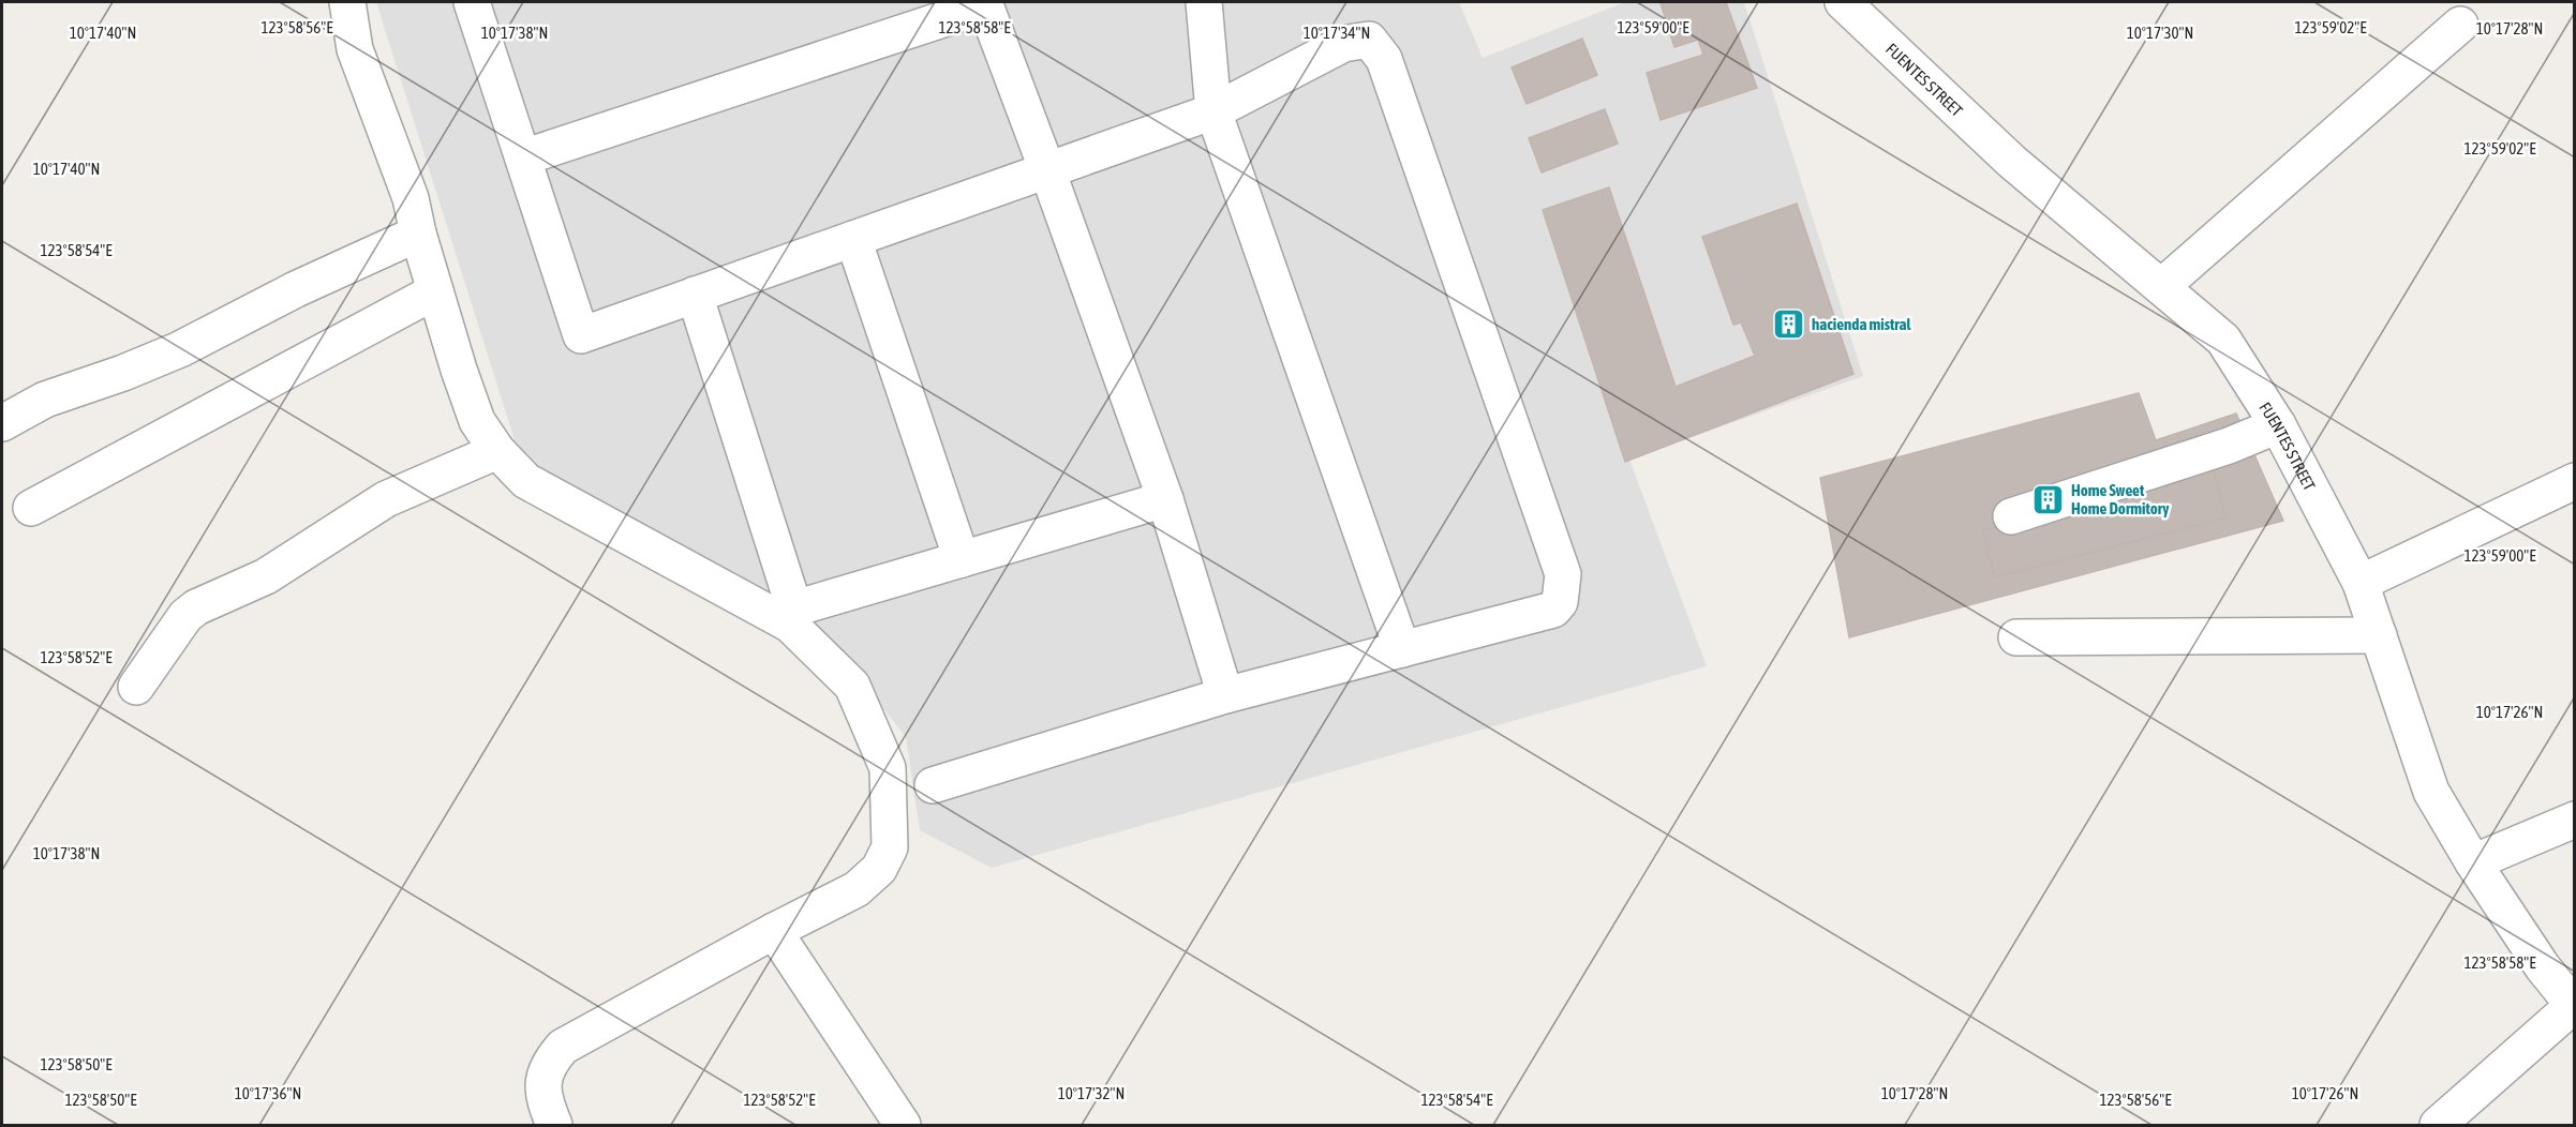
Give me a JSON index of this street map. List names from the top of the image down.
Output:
{
  "streets": {
    "street": ["FUENTES STREET"]
  },
  "places": {
    "building": ["hacienda mistral", "Home Sweet Home Dormitory"]
  },
  "coordinates": [
    "123°58'56\"E",
    "123°58'58\"E",
    "123°59'00\"E",
    "123°59'02\"E",
    "10°17'28\"N",
    "10°17'40\"N",
    "10°17'38\"N",
    "10°17'34\"N",
    "10°17'30\"N",
    "123°58'54\"E",
    "123°58'52\"E",
    "10°17'26\"N",
    "123°58'50\"E",
    "10°17'36\"N",
    "10°17'32\"N"
  ]
}
